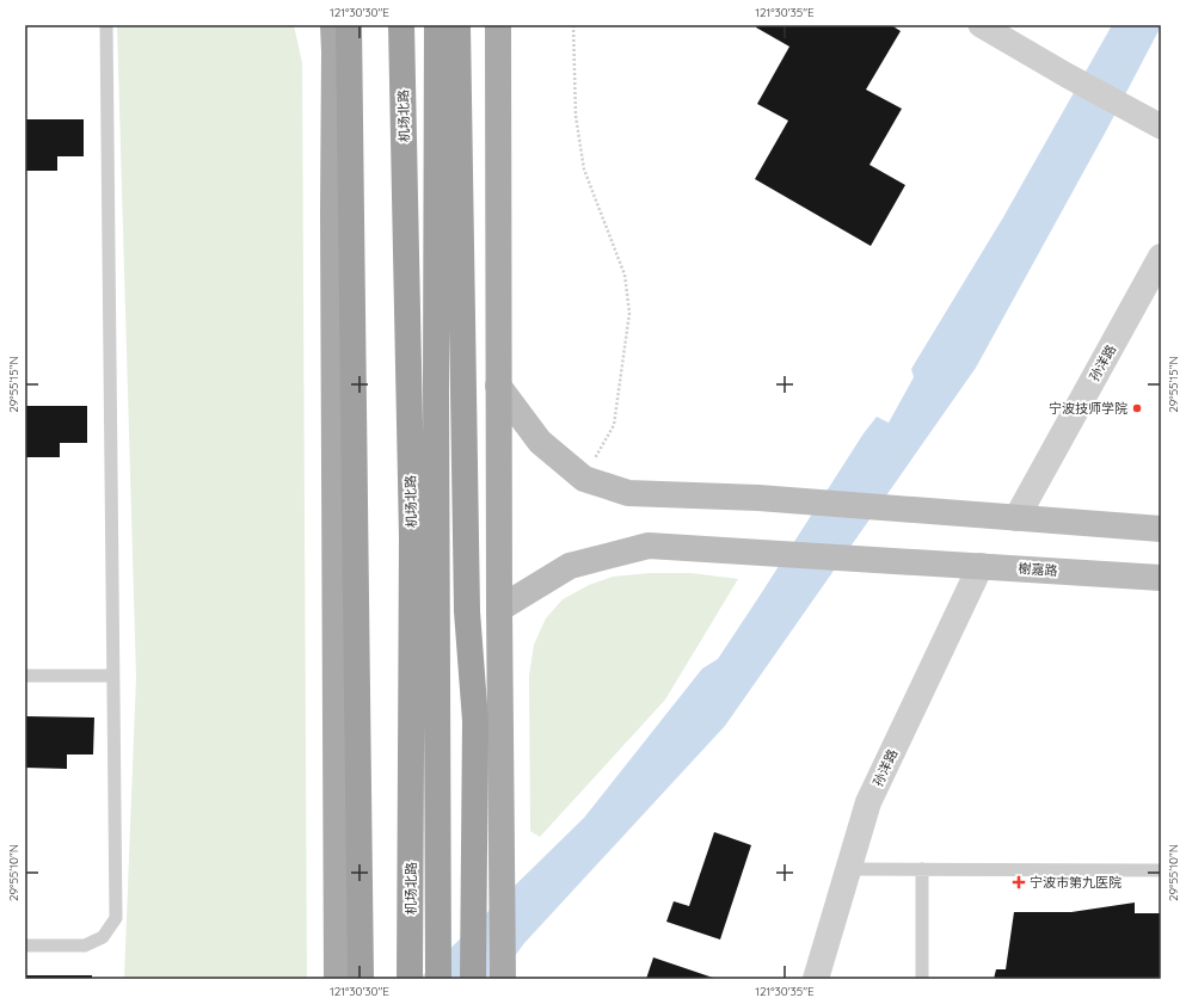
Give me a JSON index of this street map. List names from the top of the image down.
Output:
{
  "streets": {
    "highway": ["机场北路"],
    "main road": ["榭嘉路"],
    "street": ["孙洋路"]
  },
  "crossings": [
    ["孙洋路", "榭嘉路"]
  ],
  "places": {
    "other": ["宁波技师学院"],
    "health": ["宁波市第九医院"]
  },
  "coordinates": [
    "121°30'30\"E",
    "121°30'35\"E",
    "29°55'15\"N",
    "29°55'10\"N"
  ]
}
